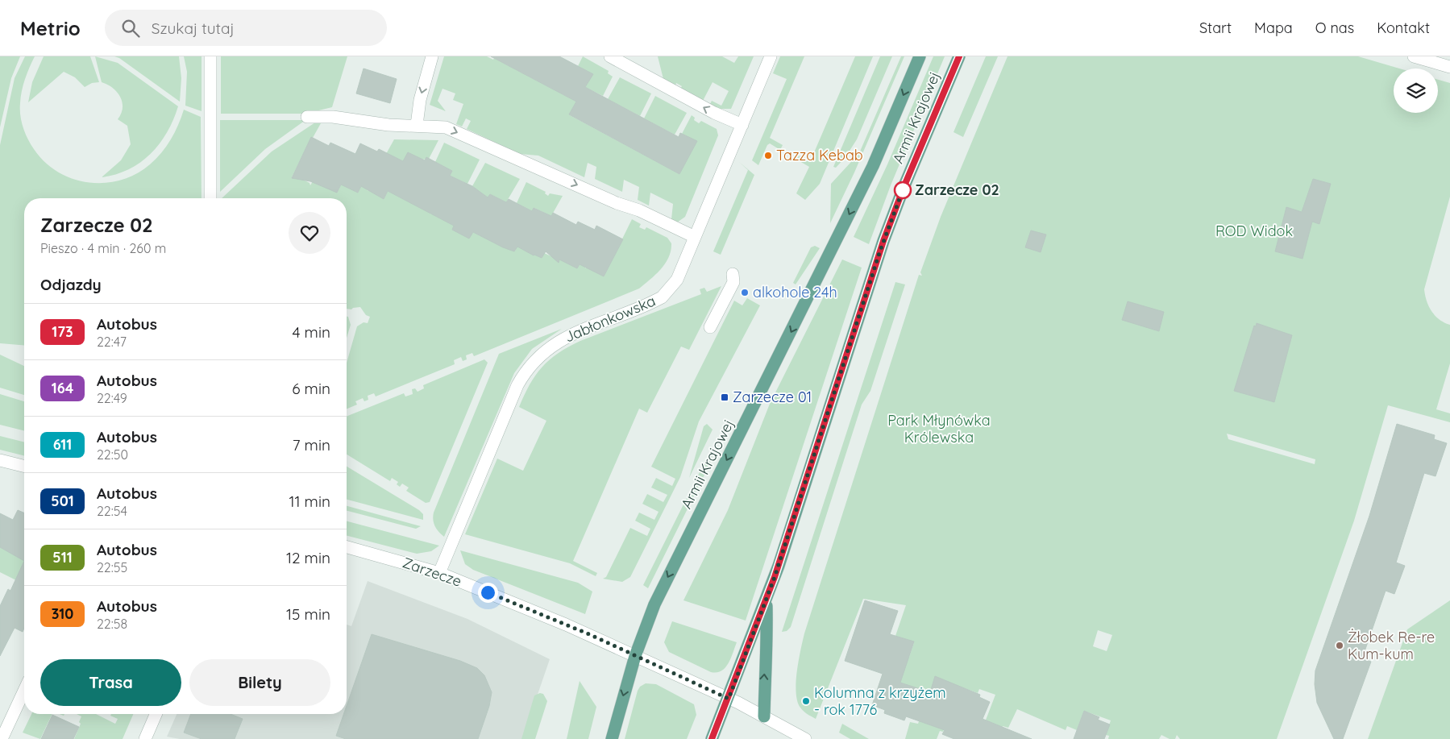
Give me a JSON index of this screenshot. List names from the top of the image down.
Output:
{
  "streets": {
    "main road": ["Armii Krajowej"],
    "street": ["Jabłonkowska", "Zarzecze"]
  },
  "crossings": [
    ["Armii Krajowej", "Zarzecze"],
    ["Jabłonkowska", "Zarzecze"]
  ],
  "parks": ["ROD Widok", "Park Młynówka Królewska"],
  "places": {
    "other": [
      "Tazza Kebab",
      "Zarzecze 02",
      "alkohole 24h",
      "Żłobek Re-re Kum-kum",
      "Kolumna z krzyżem - rok 1776"
    ],
    "transit": ["Zarzecze 01"]
  },
  "lines": ["bus line 173"],
  "page": {
    "header": "Metrio",
    "search": "Szukaj tutaj",
    "nav": [
      "Start",
      "Mapa",
      "O nas",
      "Kontakt"
    ],
    "heading": [
      ["Zarzecze 02", "Pieszo · 4 min · 260 m"],
      "Odjazdy"
    ],
    "list": [
      {
        "mark": "173",
        "name": "Autobus",
        "note": "22:47",
        "value": "4 min"
      },
      {
        "mark": "164",
        "name": "Autobus",
        "note": "22:49",
        "value": "6 min"
      },
      {
        "mark": "611",
        "name": "Autobus",
        "note": "22:50",
        "value": "7 min"
      },
      {
        "mark": "501",
        "name": "Autobus",
        "note": "22:54",
        "value": "11 min"
      },
      {
        "mark": "511",
        "name": "Autobus",
        "note": "22:55",
        "value": "12 min"
      },
      {
        "mark": "310",
        "name": "Autobus",
        "note": "22:58",
        "value": "15 min"
      }
    ],
    "buttons": ["Trasa", "Bilety"]
  }
}
